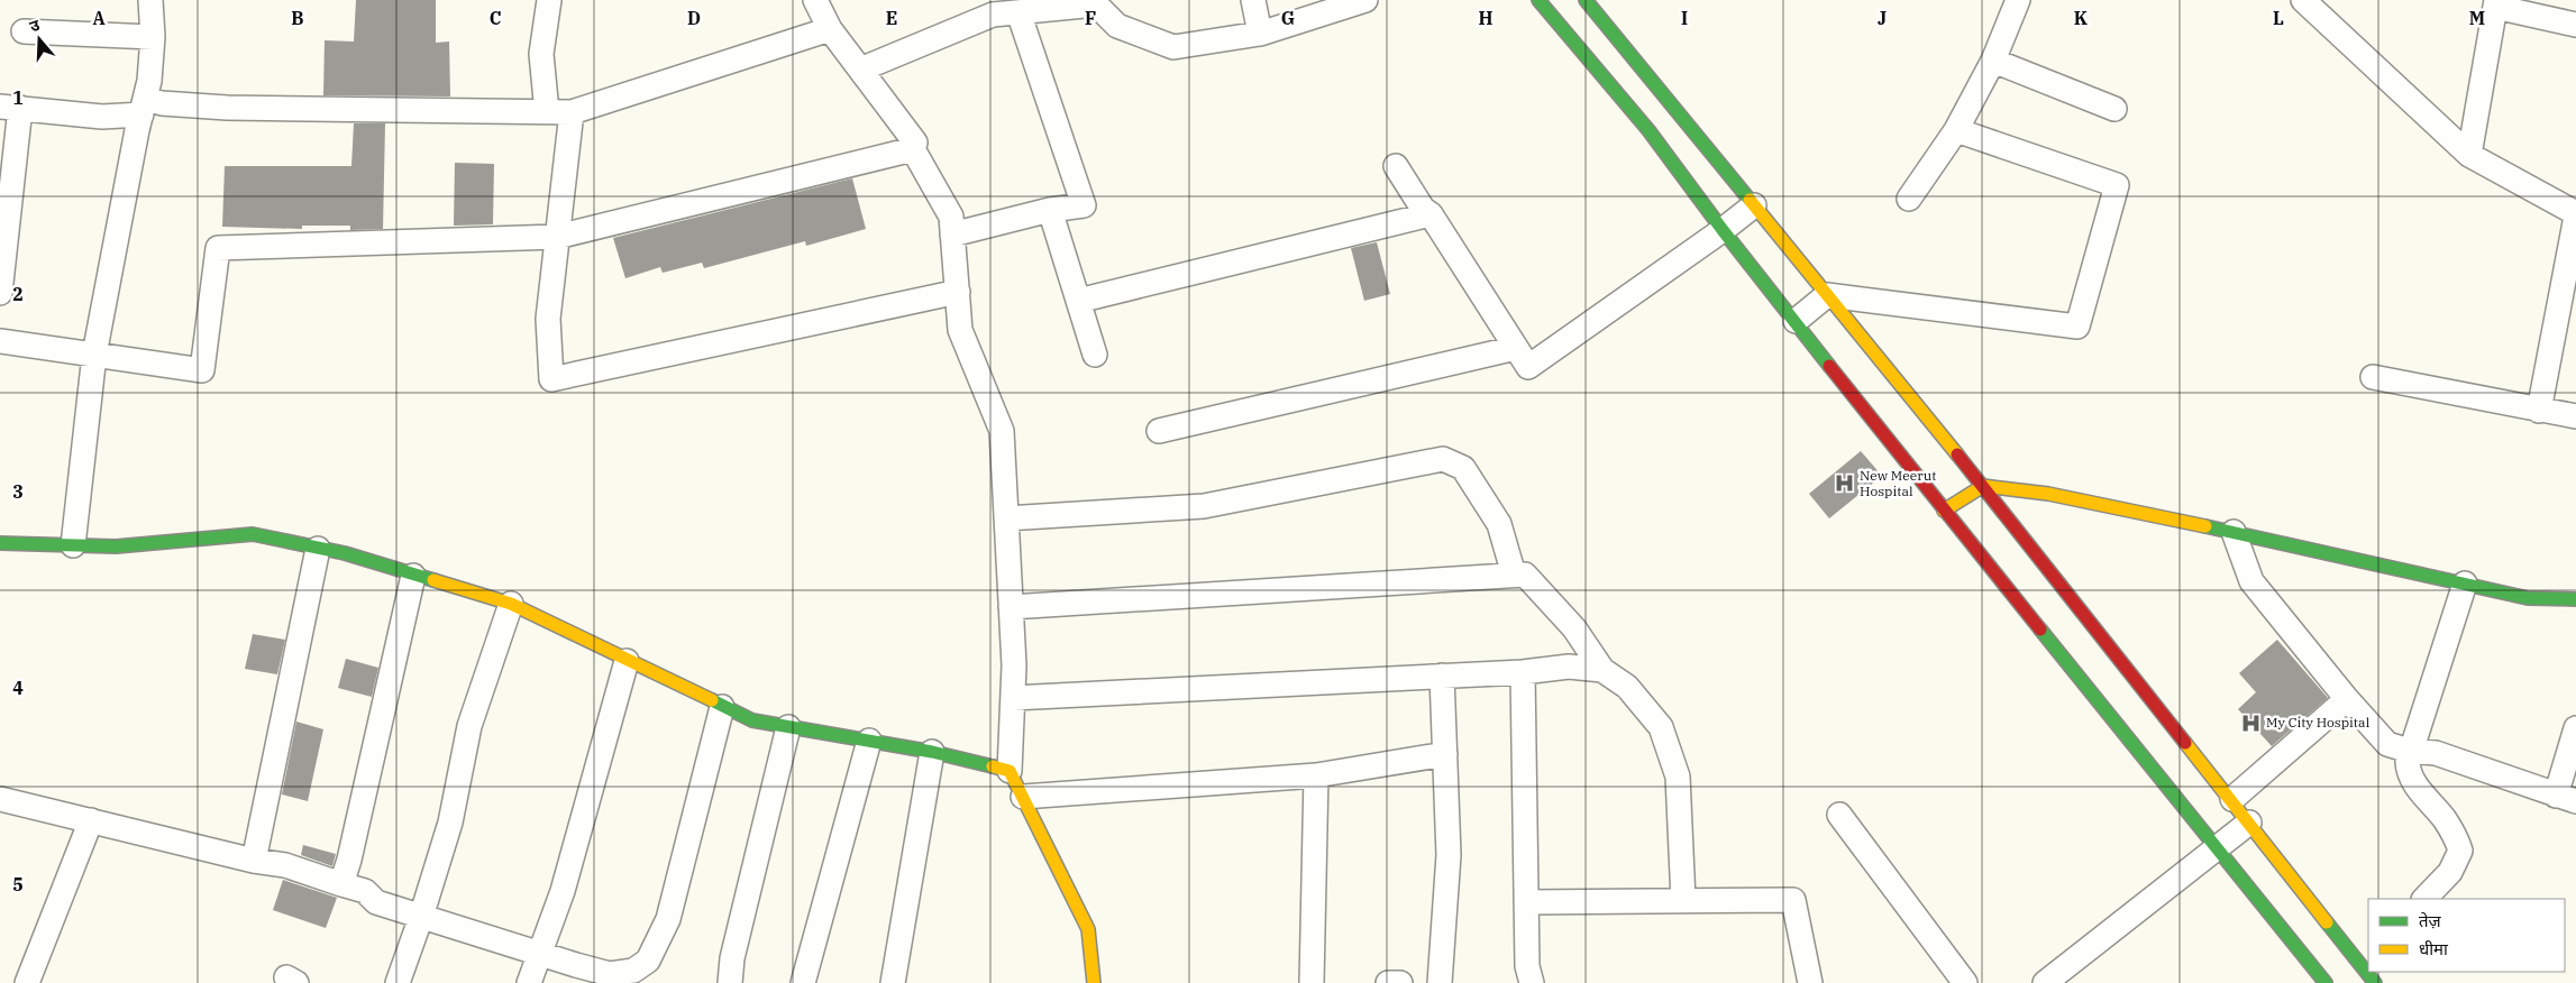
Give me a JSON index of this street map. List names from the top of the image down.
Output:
{
  "places": {
    "hospital": ["New Meerut Hospital", "My City Hospital"]
  },
  "legend": ["तेज़", "धीमा"],
  "north": "top",
  "grid": {
    "columns": [
      "A",
      "B",
      "C",
      "D",
      "E",
      "F",
      "G",
      "H",
      "I",
      "J",
      "K",
      "L",
      "M"
    ],
    "rows": [
      "1",
      "2",
      "3",
      "4",
      "5"
    ]
  }
}
